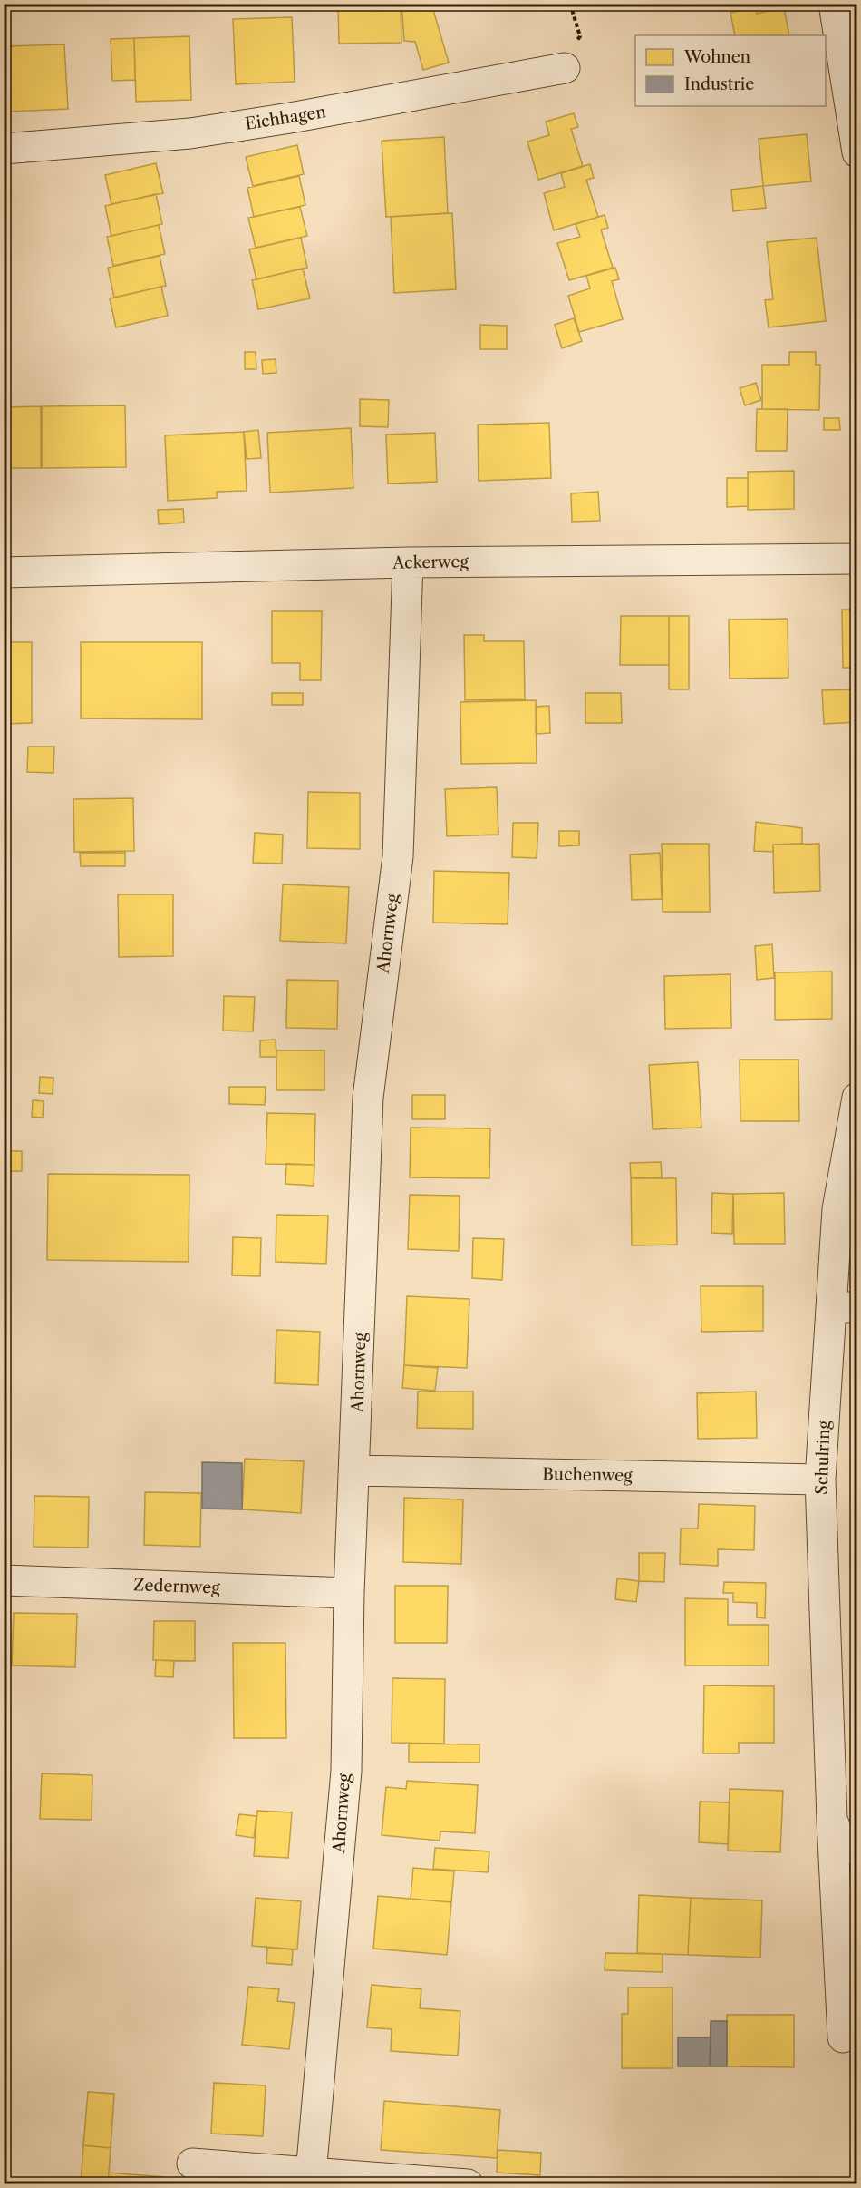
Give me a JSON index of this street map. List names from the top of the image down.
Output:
{
  "streets": {
    "street": [
      "Eichhagen",
      "Ackerweg",
      "Ahornweg",
      "Schulring",
      "Buchenweg",
      "Zedernweg"
    ]
  },
  "crossings": [
    ["Ackerweg", "Ahornweg"],
    ["Ahornweg", "Buchenweg"],
    ["Ahornweg", "Zedernweg"],
    ["Schulring", "Buchenweg"]
  ],
  "legend": ["Wohnen", "Industrie"]
}
